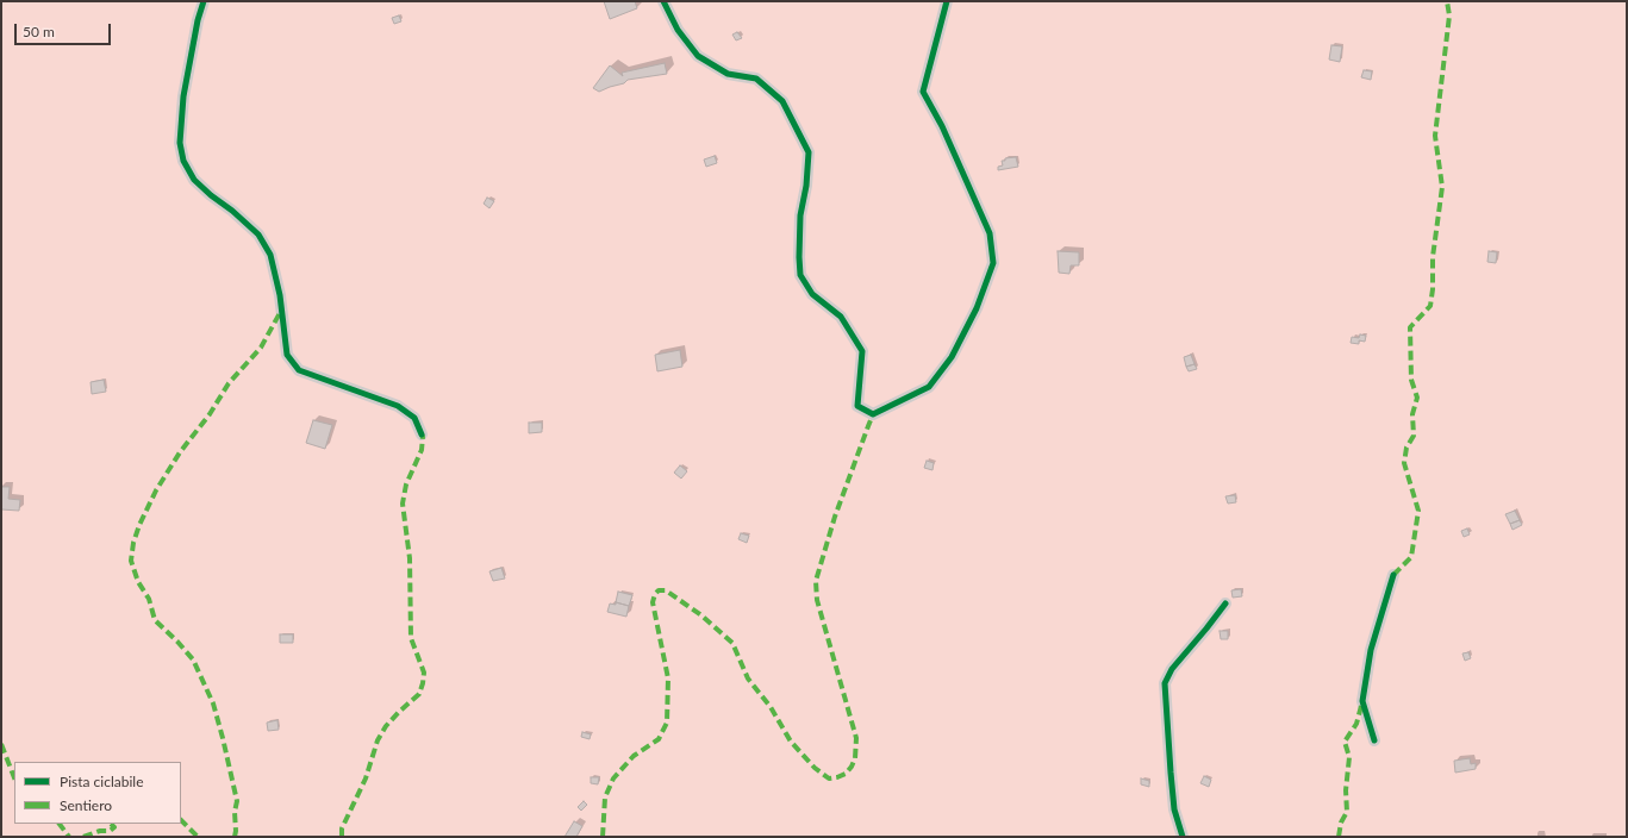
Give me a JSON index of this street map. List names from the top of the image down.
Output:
{
  "legend": ["Pista ciclabile", "Sentiero"],
  "scale_bar": "50 m"
}
